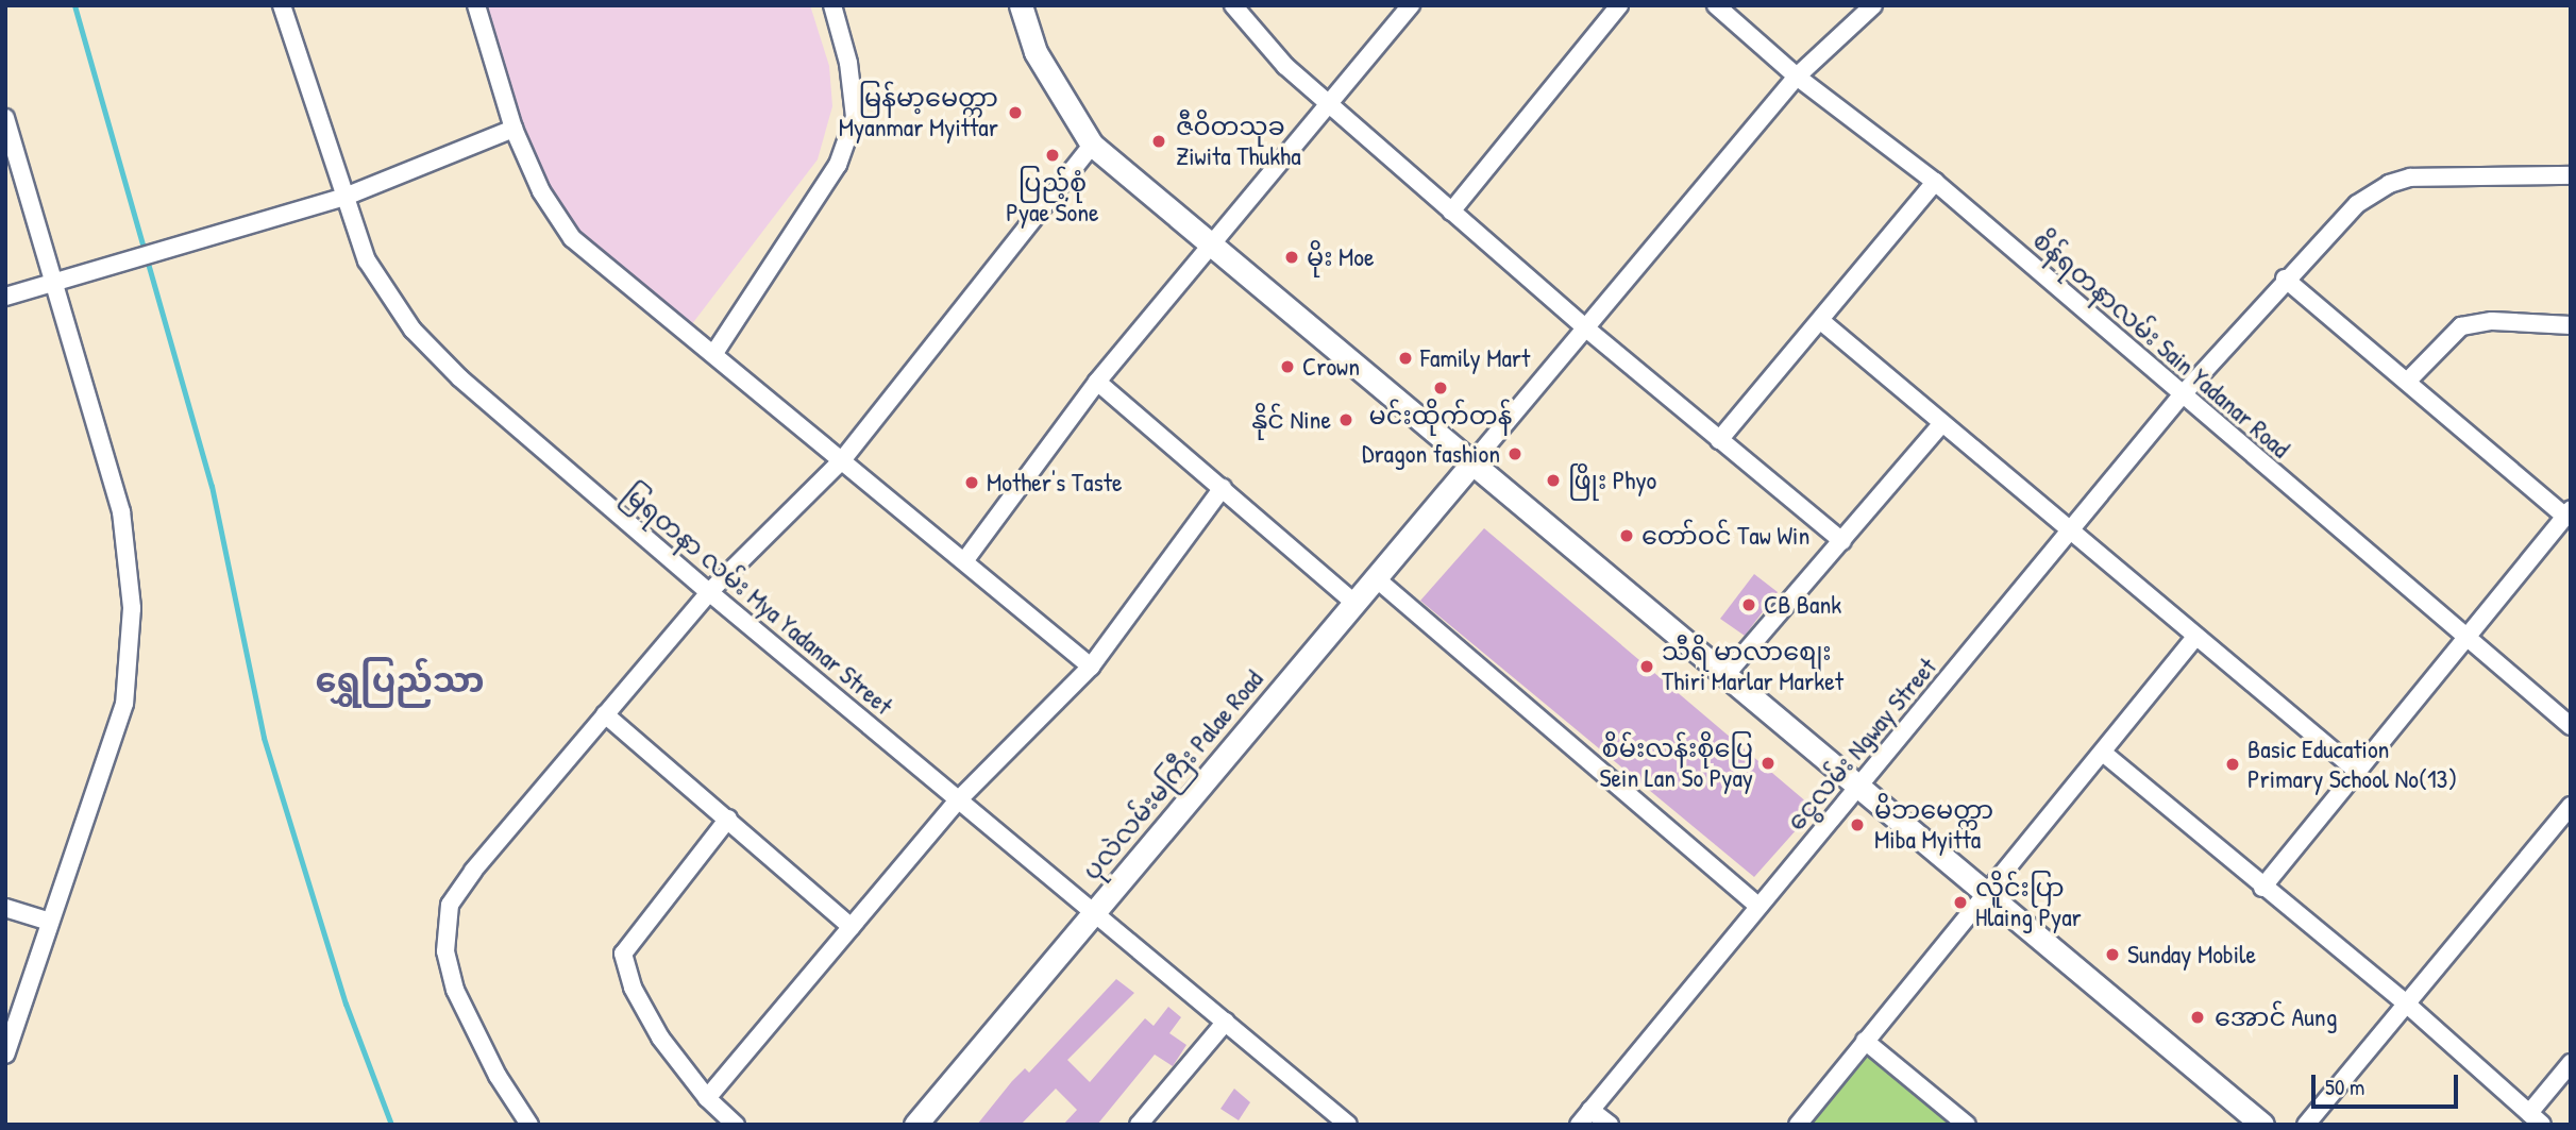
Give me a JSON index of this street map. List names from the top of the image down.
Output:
{
  "streets": {
    "street": [
      "စိန်ရတနာလမ်း Sain Yadanar Road",
      "မြရတနာ လမ်း Mya Yadanar Street",
      "ငွေလမ်း Ngway Street",
      "ပုလဲလမ်းမကြီး Palae Road"
    ]
  },
  "crossings": [
    ["စိန်ရတနာလမ်း Sain Yadanar Road", "ငွေလမ်း Ngway Street"],
    ["မြရတနာ လမ်း Mya Yadanar Street", "ပုလဲလမ်းမကြီး Palae Road"]
  ],
  "districts": ["ရွှေပြည်သာ"],
  "places": [
    "မြန်မာ့မေတ္တာ Myanmar Myittar",
    "ဇီဝိတသုခ Ziwita Thukha",
    "ပြည့်စုံ Pyae Sone",
    "မိုး Moe",
    "Family Mart",
    "Crown",
    "မင်းထိုက်တန်",
    "နိုင် Nine",
    "Dragon fashion",
    "ဖြိုး Phyo",
    "Mother's Taste",
    "တော်ဝင် Taw Win",
    "CB Bank",
    "သီရိ မာလာစျေး Thiri Marlar Market",
    "စိမ်းလန်းစိုပြေ Sein Lan So Pyay",
    "Basic Education Primary School No(13)",
    "မိဘမေတ္တာ Miba Myitta",
    "လှိုင်းပြာ Hlaing Pyar",
    "Sunday Mobile",
    "အောင် Aung"
  ],
  "scale_bar": "50 m"
}
